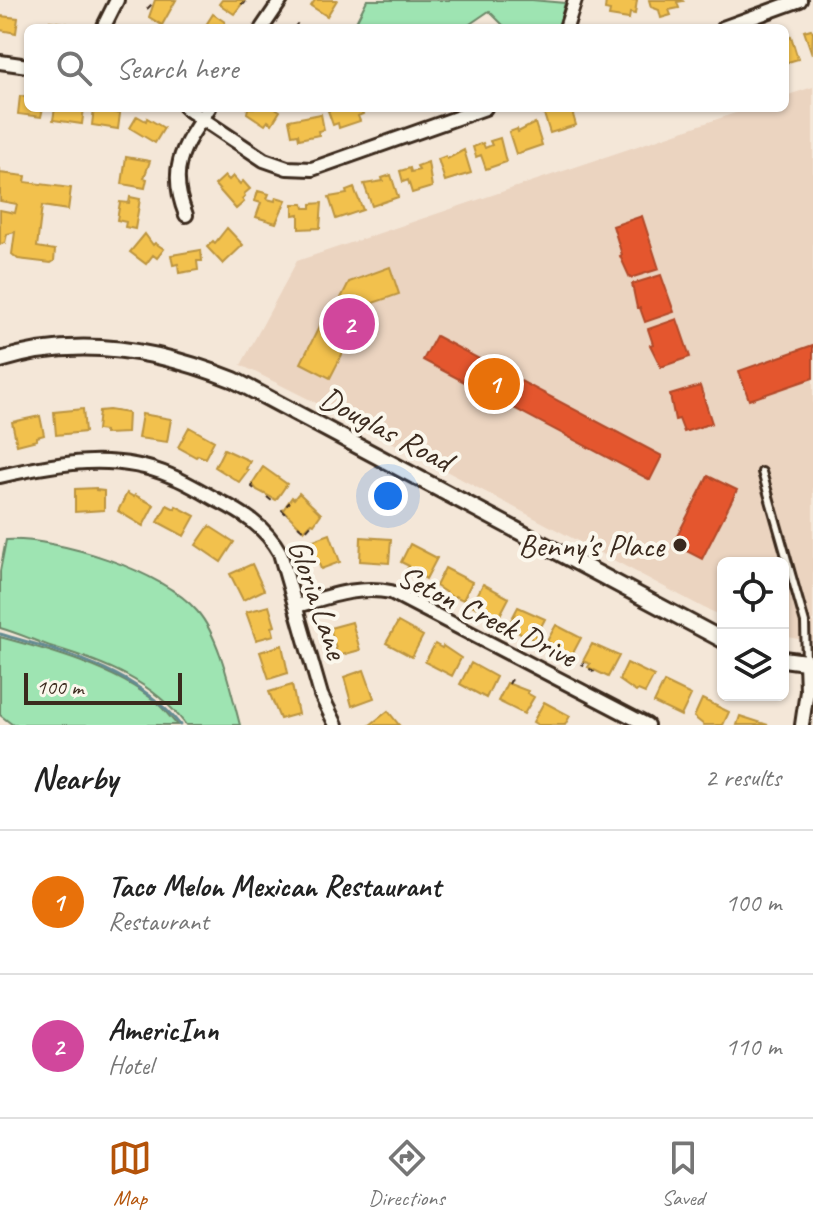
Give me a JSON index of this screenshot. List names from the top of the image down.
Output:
{
  "streets": {
    "street": ["Douglas Road", "Gloria Lane", "Seton Creek Drive"]
  },
  "crossings": [
    ["Gloria Lane", "Seton Creek Drive"]
  ],
  "places": ["Benny's Place"],
  "scale_bar": "100 m",
  "page": {
    "search": "Search here",
    "pins": ["2", "1"],
    "scale": "100 m",
    "heading": ["Nearby", "2 results"],
    "list": [
      {
        "mark": "1",
        "name": "Taco Melon Mexican Restaurant",
        "note": "Restaurant",
        "value": "100 m"
      },
      {
        "mark": "2",
        "name": "AmericInn",
        "note": "Hotel",
        "value": "110 m"
      }
    ],
    "nav": ["Map", "Directions", "Saved"]
  }
}
